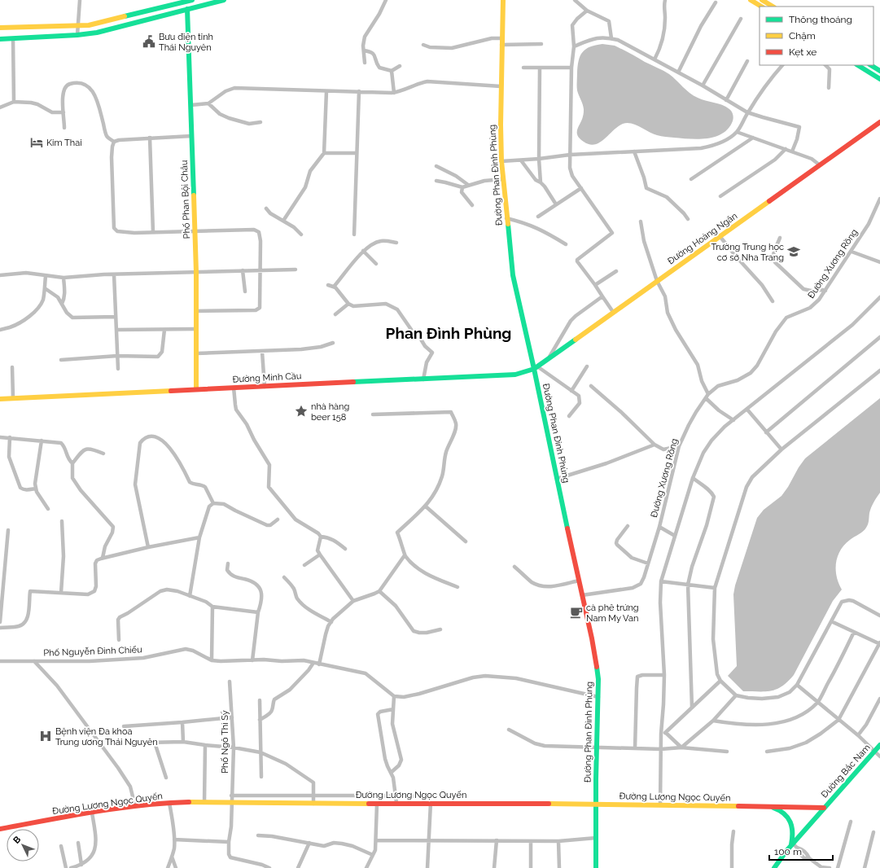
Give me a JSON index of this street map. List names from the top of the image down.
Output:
{
  "streets": {
    "main road": [
      "Đường Phan Đình Phùng",
      "Phố Phan Bội Châu",
      "Đường Hoàng Ngân",
      "Đường Minh Cầu",
      "Đường Bắc Nam",
      "Đường Lương Ngọc Quyến"
    ],
    "street": ["Đường Xương Rồng", "Phố Nguyễn Đình Chiểu", "Phố Ngô Thì Sỹ"]
  },
  "crossings": [
    ["Đường Phan Đình Phùng", "Đường Hoàng Ngân"],
    ["Đường Phan Đình Phùng", "Đường Xương Rồng"],
    ["Đường Phan Đình Phùng", "Đường Minh Cầu"],
    ["Đường Phan Đình Phùng", "Đường Lương Ngọc Quyến"],
    ["Phố Phan Bội Châu", "Đường Minh Cầu"],
    ["Đường Hoàng Ngân", "Đường Minh Cầu"],
    ["Phố Ngô Thì Sỹ", "Đường Lương Ngọc Quyến"],
    ["Đường Bắc Nam", "Đường Lương Ngọc Quyến"]
  ],
  "districts": ["Phan Đình Phùng"],
  "places": {
    "public building": ["Bưu điện tỉnh Thái Nguyên"],
    "hotel": ["Kim Thai"],
    "school or university": ["Trường Trung học cơ sở Nha Trang"],
    "place": ["nhà hàng beer 158"],
    "cafe": ["cà phê trứng Nam My Van"],
    "hospital": ["Bệnh viện Đa khoa Trung ương Thái Nguyên"]
  },
  "legend": ["Thông thoáng", "Chậm", "Kẹt xe"],
  "scale_bar": "100 m",
  "north": "top left"
}
